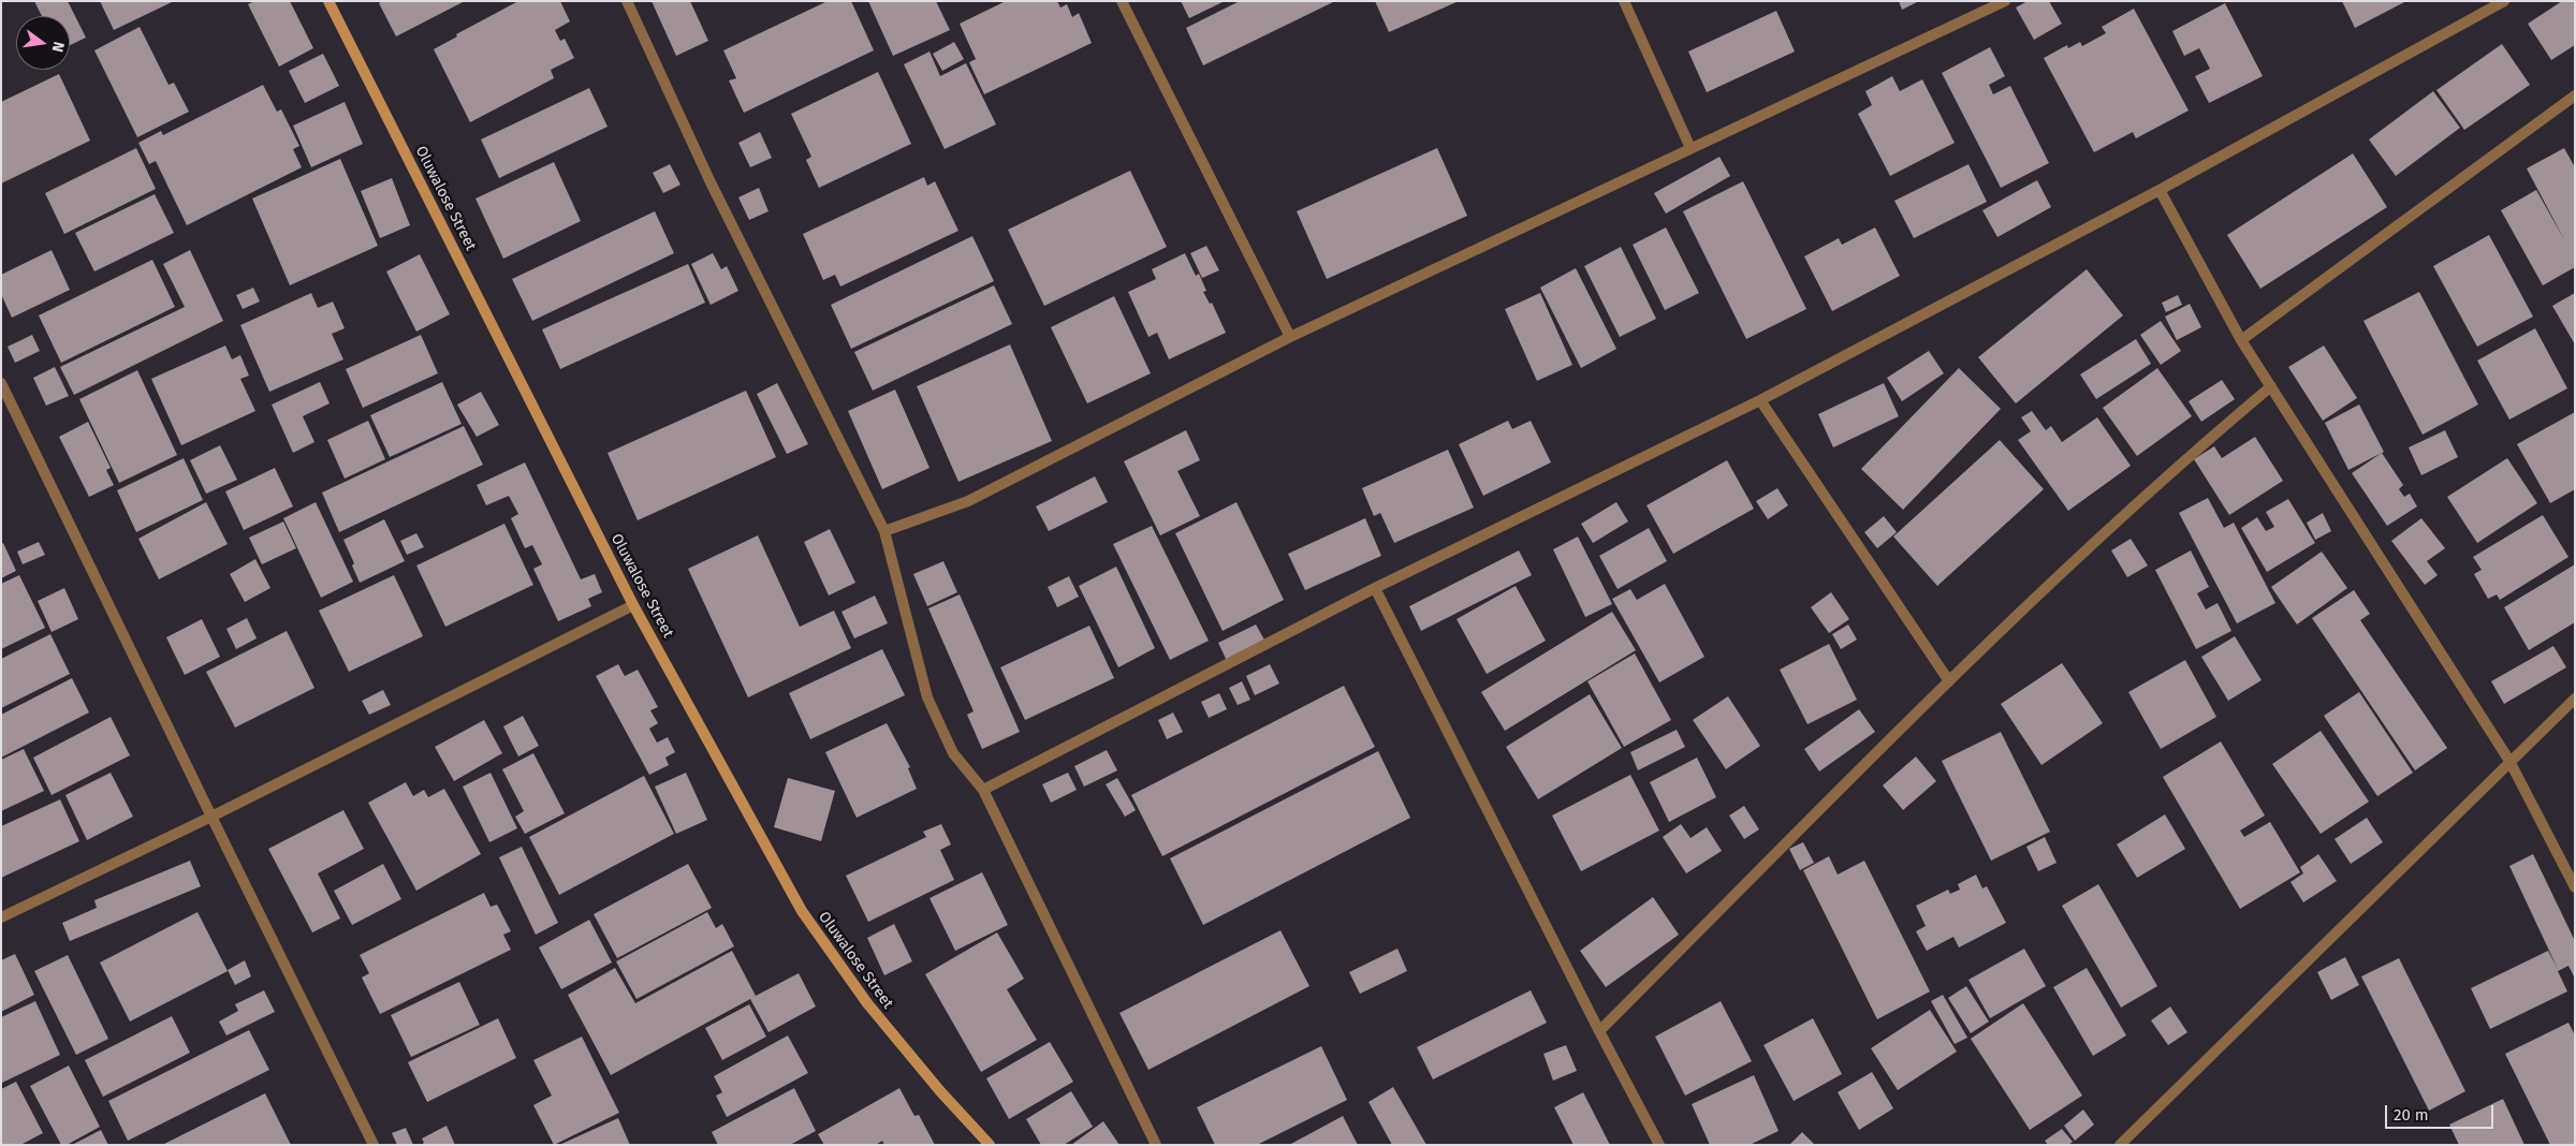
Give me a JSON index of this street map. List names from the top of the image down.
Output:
{
  "streets": {
    "street": ["Oluwalose Street"]
  },
  "scale_bar": "20 m",
  "north": "right"
}
